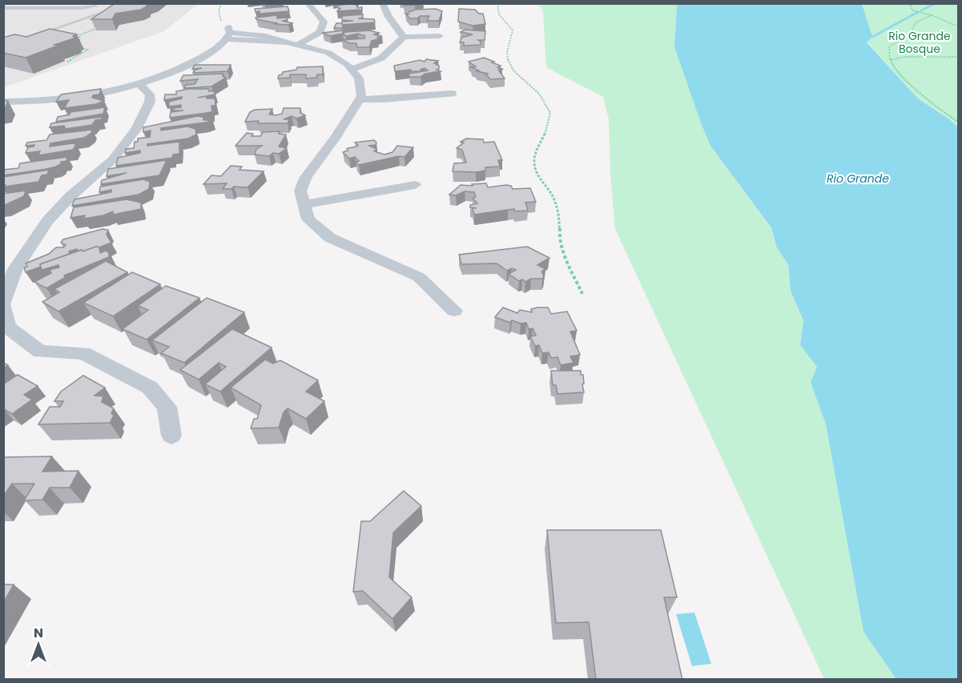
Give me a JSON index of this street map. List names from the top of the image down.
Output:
{
  "water": ["Rio Grande"],
  "parks": ["Rio Grande Bosque"],
  "north": "top"
}
